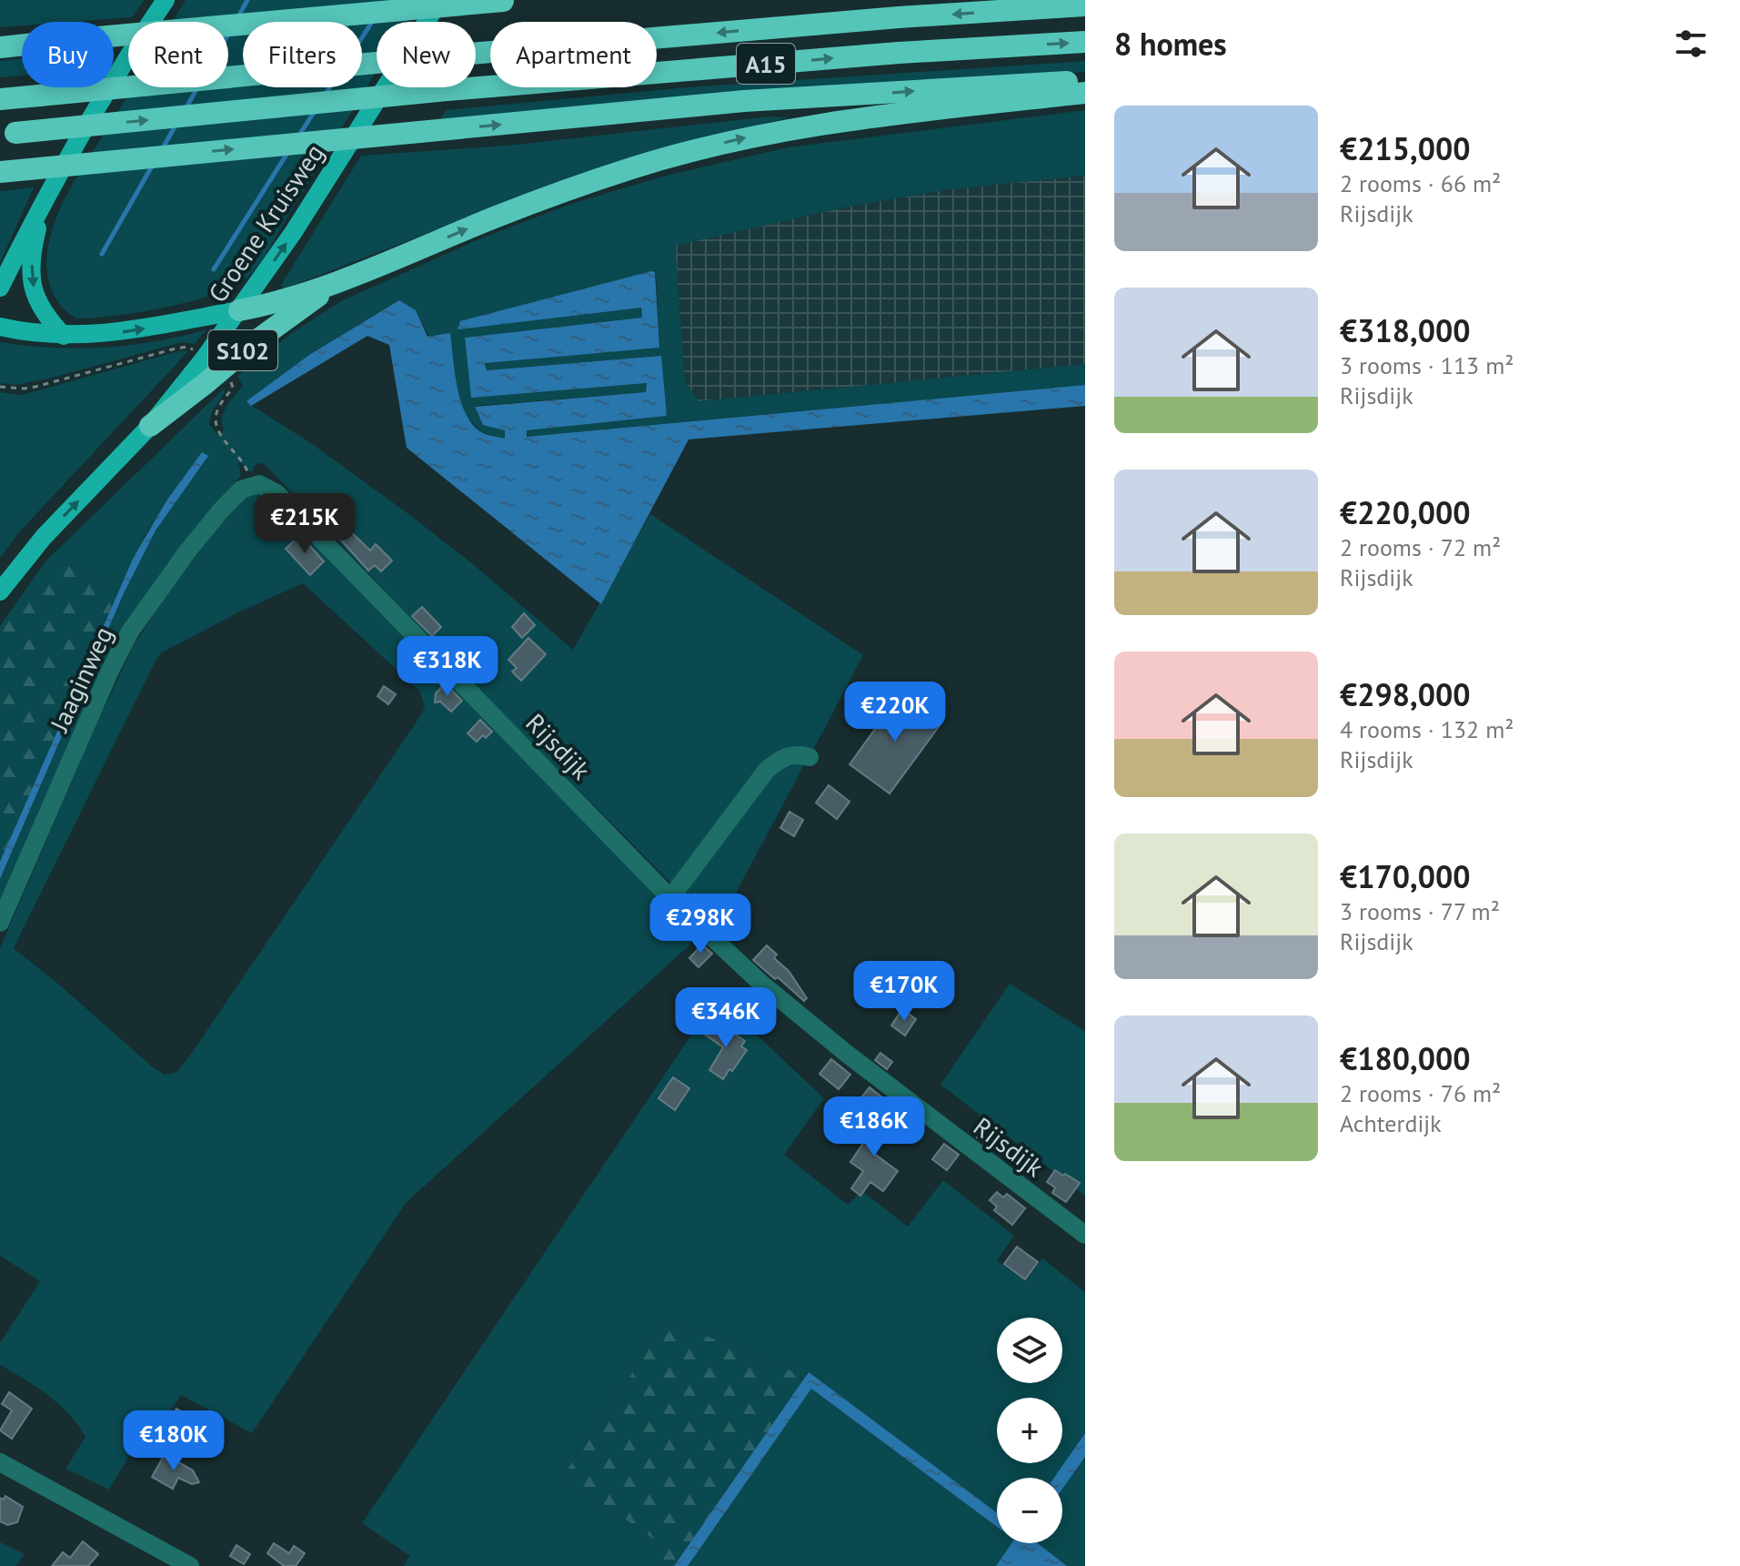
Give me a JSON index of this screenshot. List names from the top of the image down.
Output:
{
  "streets": {
    "highway": ["A15", "S102"],
    "main road": ["Groene Kruisweg"],
    "street": ["Jaaginweg", "Rijsdijk"]
  },
  "crossings": [
    ["Groene Kruisweg", "S102"],
    ["Jaaginweg", "Rijsdijk"]
  ],
  "one_way": ["Groene Kruisweg"],
  "page": {
    "heading": "8 homes",
    "chip": [
      "Buy",
      "Rent",
      "Filters",
      "New",
      "Apartment"
    ],
    "list": [
      {
        "name": "€215,000",
        "note": "2 rooms · 66 m² · Rijsdijk"
      },
      {
        "name": "€318,000",
        "note": "3 rooms · 113 m² · Rijsdijk"
      },
      {
        "name": "€220,000",
        "note": "2 rooms · 72 m² · Rijsdijk"
      },
      {
        "name": "€298,000",
        "note": "4 rooms · 132 m² · Rijsdijk"
      },
      {
        "name": "€170,000",
        "note": "3 rooms · 77 m² · Rijsdijk"
      },
      {
        "name": "€180,000",
        "note": "2 rooms · 76 m² · Achterdijk"
      }
    ],
    "price": [
      "€215K",
      "€318K",
      "€220K",
      "€298K",
      "€170K",
      "€346K",
      "€186K",
      "€180K"
    ],
    "map_buttons": ["+", "−"]
  }
}
